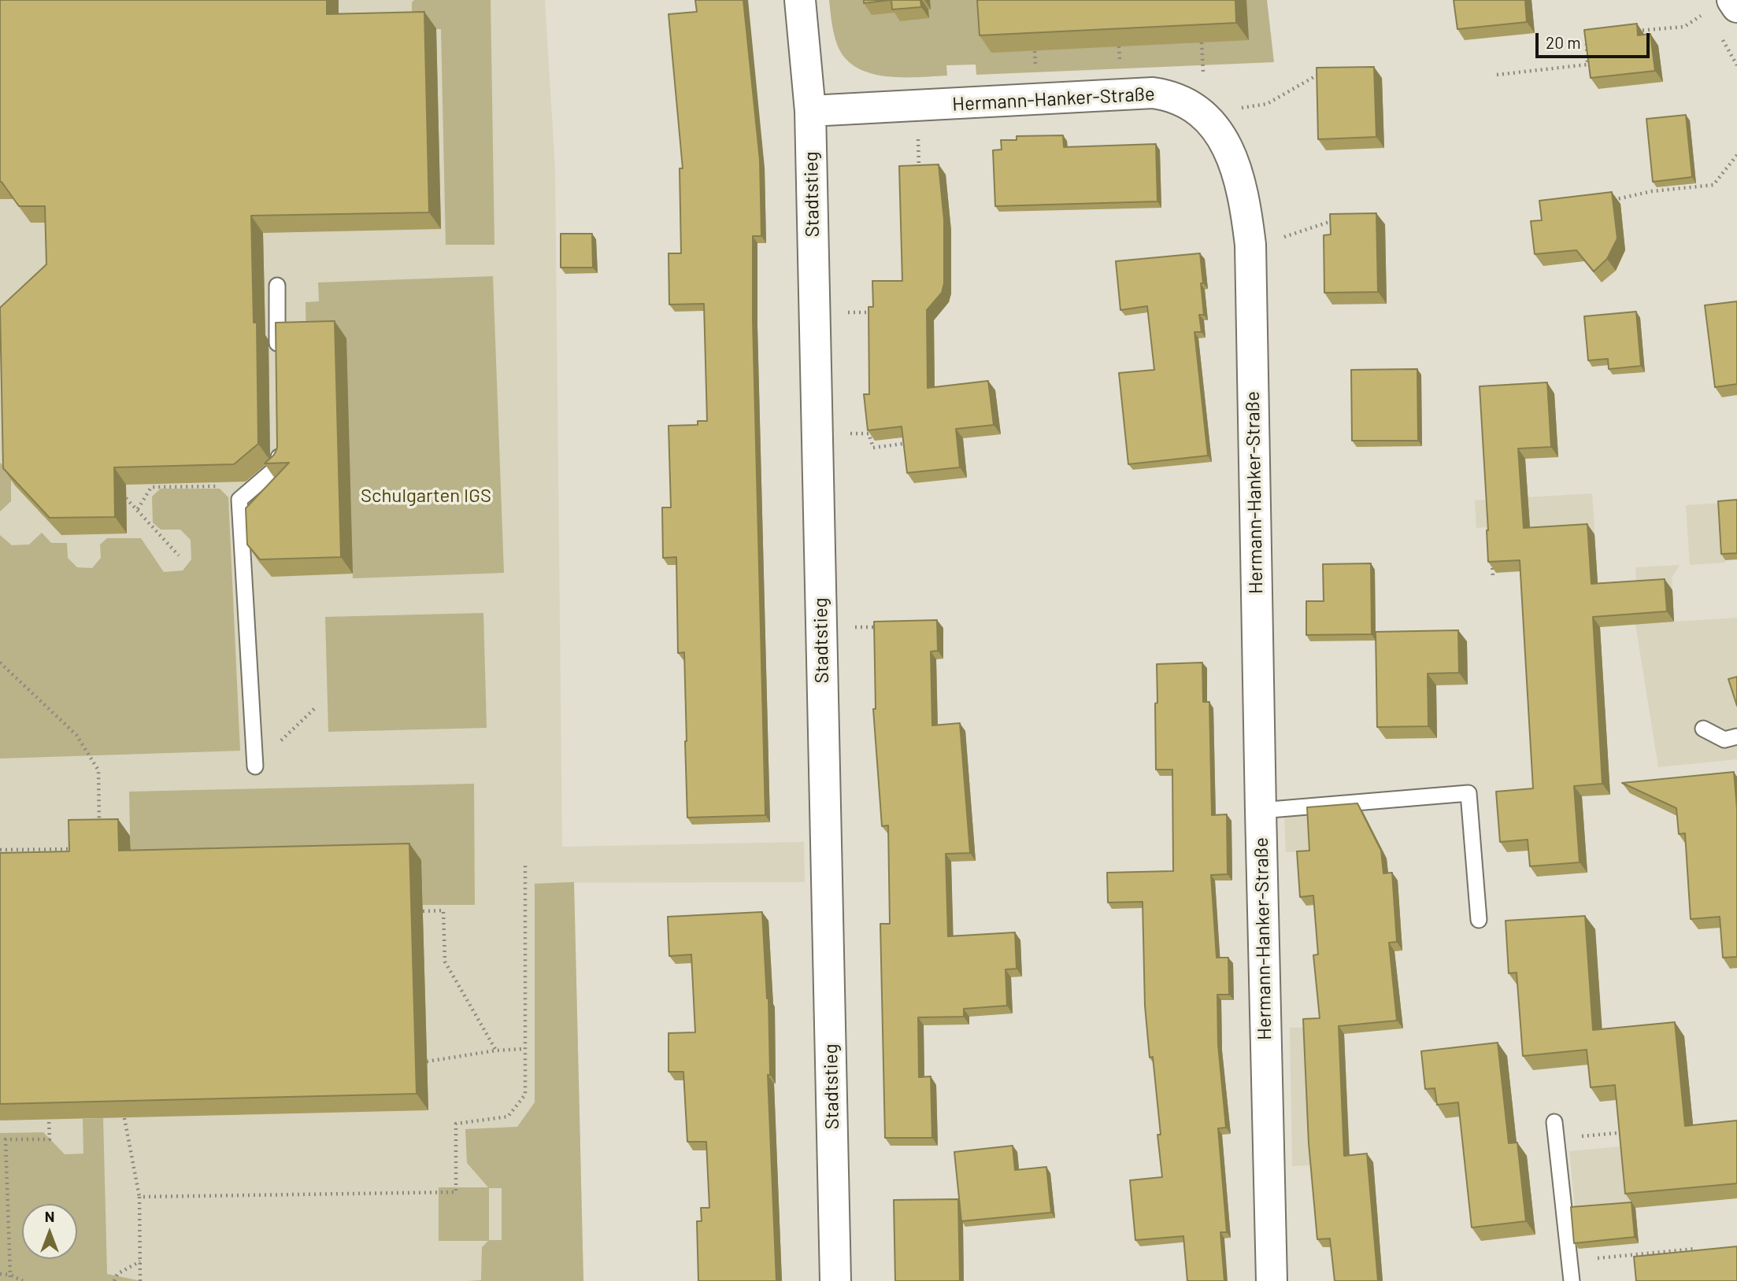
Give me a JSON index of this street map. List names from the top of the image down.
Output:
{
  "streets": {
    "street": ["Hermann-Hanker-Straße", "Stadtstieg"]
  },
  "crossings": [
    ["Hermann-Hanker-Straße", "Stadtstieg"]
  ],
  "parks": ["Schulgarten IGS"],
  "scale_bar": "20 m",
  "north": "top"
}
